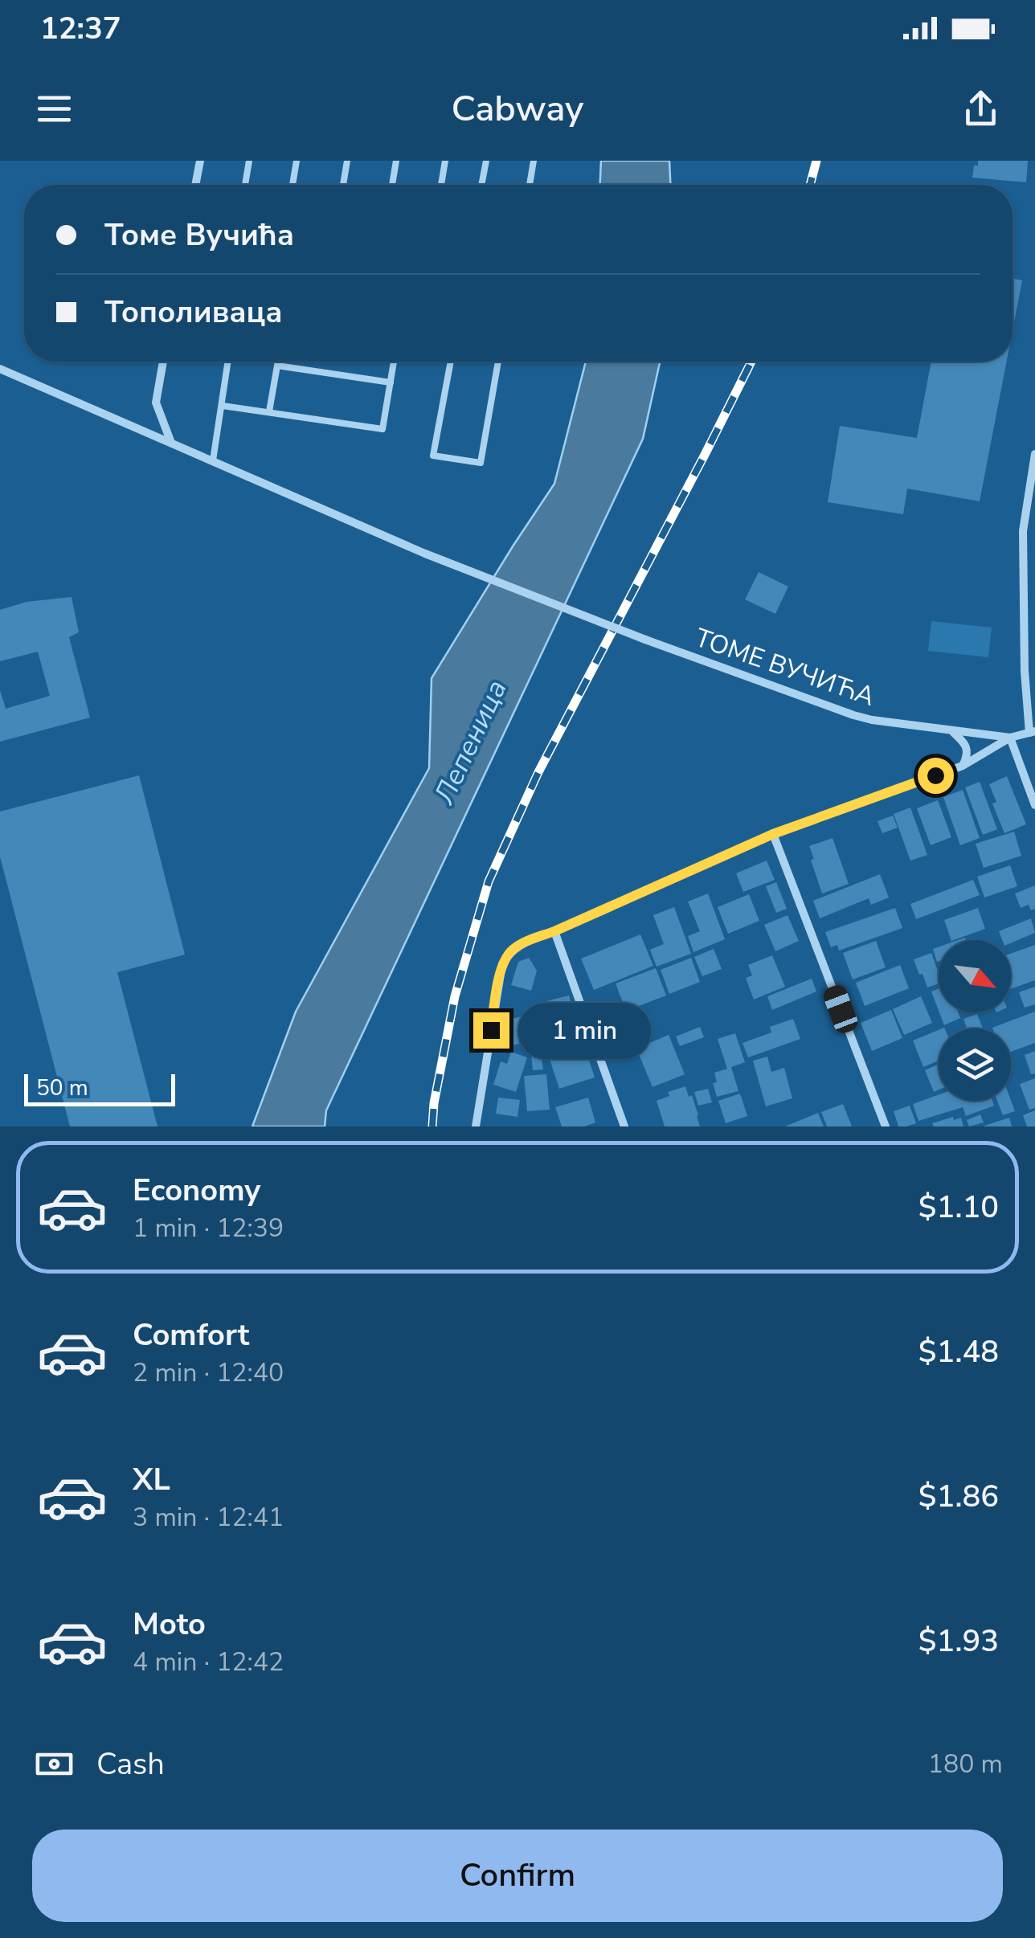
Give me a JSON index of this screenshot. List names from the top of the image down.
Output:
{
  "streets": {
    "street": ["ТОМЕ ВУЧИЋА"]
  },
  "water": ["Лепеница"],
  "scale_bar": "50 m",
  "north": "bottom right",
  "page": {
    "status": "12:37",
    "header": "Cabway",
    "banner": ["Томе Вучића", "Тополиваца"],
    "bubble": "1 min",
    "scale": "50 m",
    "list": [
      {
        "name": "Economy",
        "note": "1 min · 12:39",
        "value": "$1.10"
      },
      {
        "name": "Comfort",
        "note": "2 min · 12:40",
        "value": "$1.48"
      },
      {
        "name": "XL",
        "note": "3 min · 12:41",
        "value": "$1.86"
      },
      {
        "name": "Moto",
        "note": "4 min · 12:42",
        "value": "$1.93"
      }
    ],
    "pay": ["Cash", "180 m"],
    "buttons": "Confirm"
  }
}
